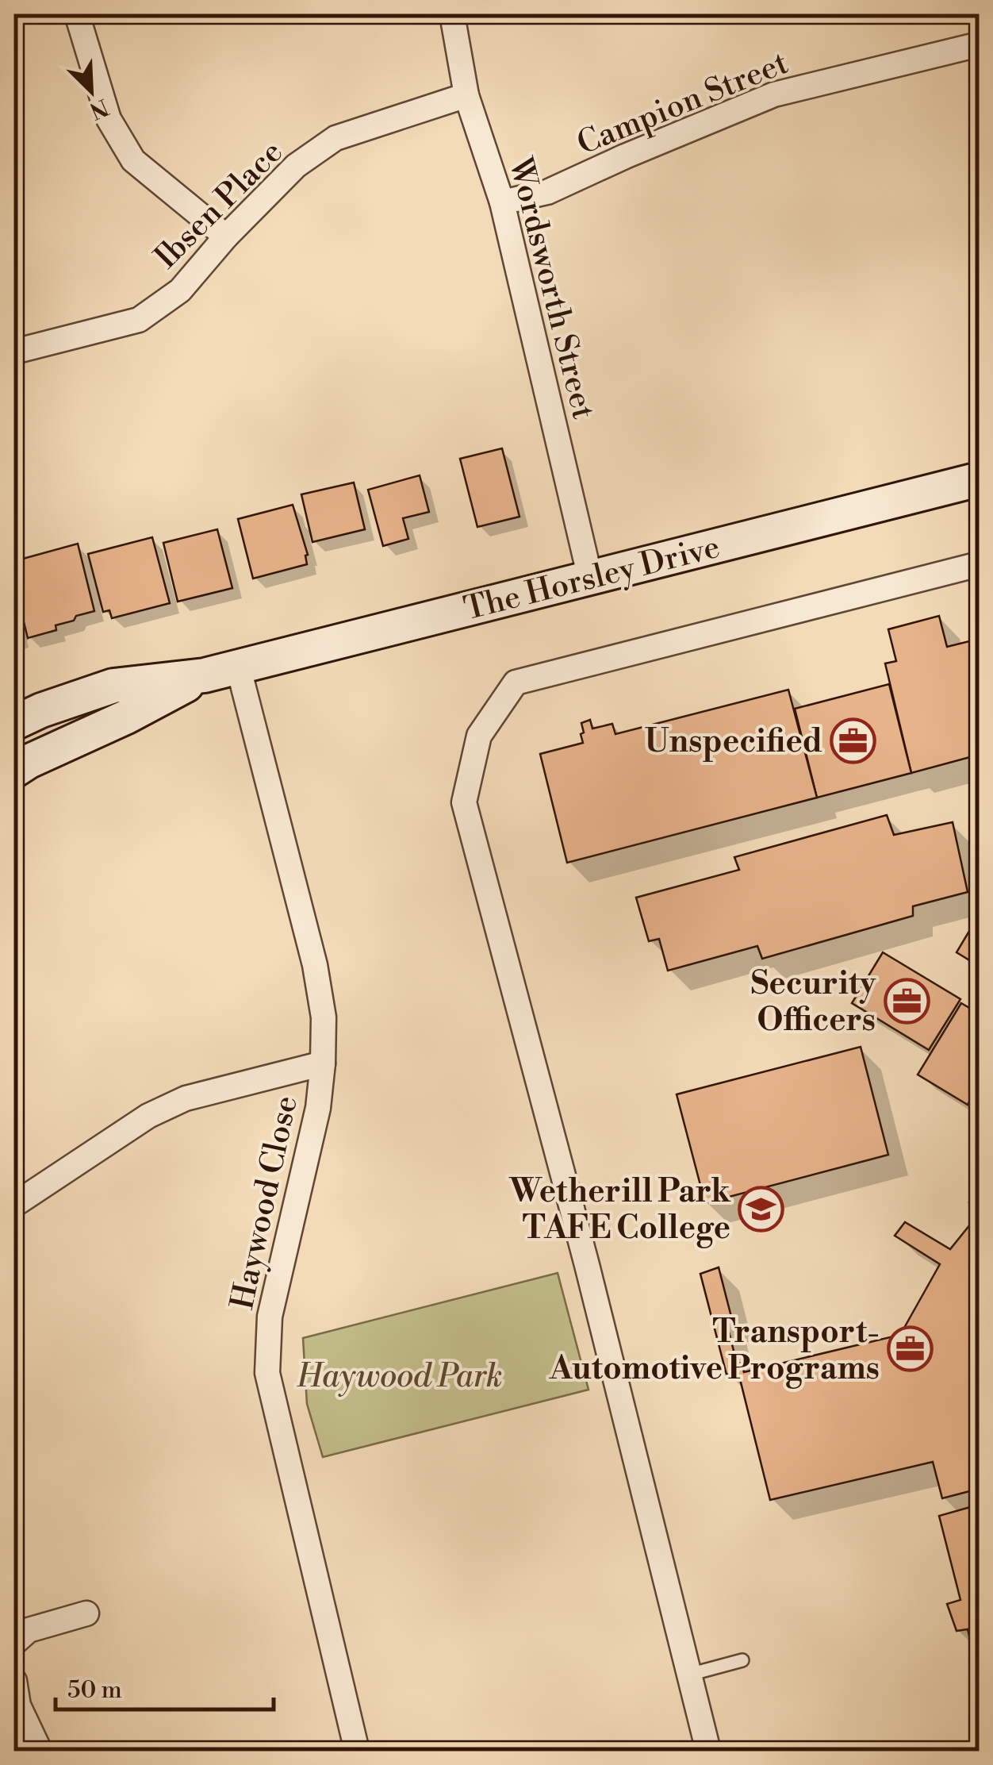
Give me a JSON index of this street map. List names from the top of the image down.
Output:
{
  "streets": {
    "main road": ["The Horsley Drive"],
    "street": [
      "Campion Street",
      "Ibsen Place",
      "Wordsworth Street",
      "Haywood Close"
    ]
  },
  "crossings": [
    ["Campion Street", "Wordsworth Street"],
    ["Ibsen Place", "Wordsworth Street"],
    ["Wordsworth Street", "The Horsley Drive"],
    ["The Horsley Drive", "Haywood Close"]
  ],
  "parks": ["Haywood Park"],
  "places": {
    "office": ["Unspecified", "Security Officers", "Transport- Automotive Programs"],
    "school or university": ["Wetherill Park TAFE College"]
  },
  "scale_bar": "50 m",
  "north": "bottom right"
}
